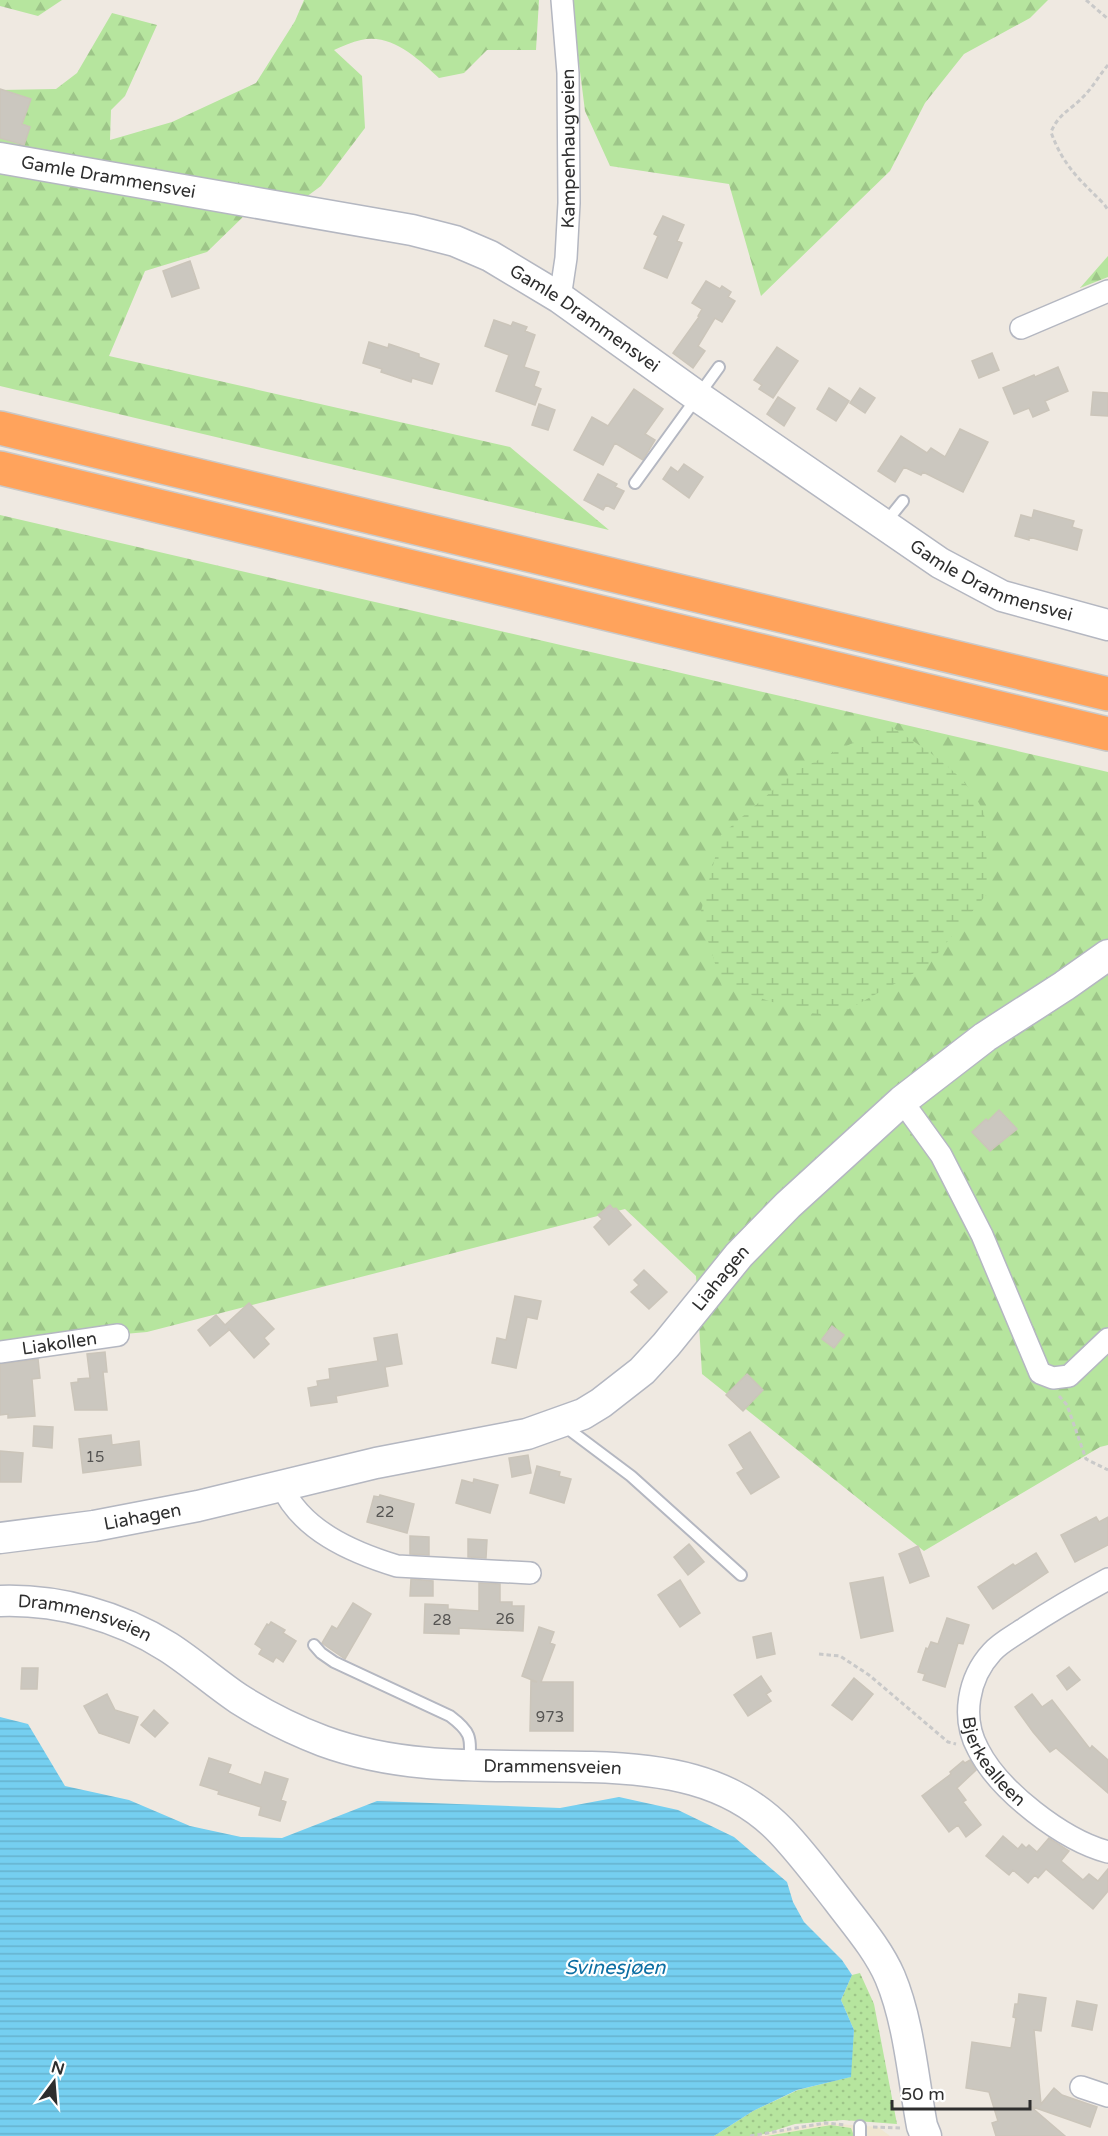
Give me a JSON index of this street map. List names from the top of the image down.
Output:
{
  "streets": {
    "main road": ["Gamle Drammensvei", "Liahagen", "Drammensveien"],
    "street": ["Kampenhaugveien", "Liakollen", "Bjerkealleen"]
  },
  "crossings": [
    ["Kampenhaugveien", "Gamle Drammensvei"]
  ],
  "water": ["Svinesjøen"],
  "house_numbers": [
    "15",
    "22",
    "26",
    "28",
    "973"
  ],
  "scale_bar": "50 m",
  "north": "top"
}
